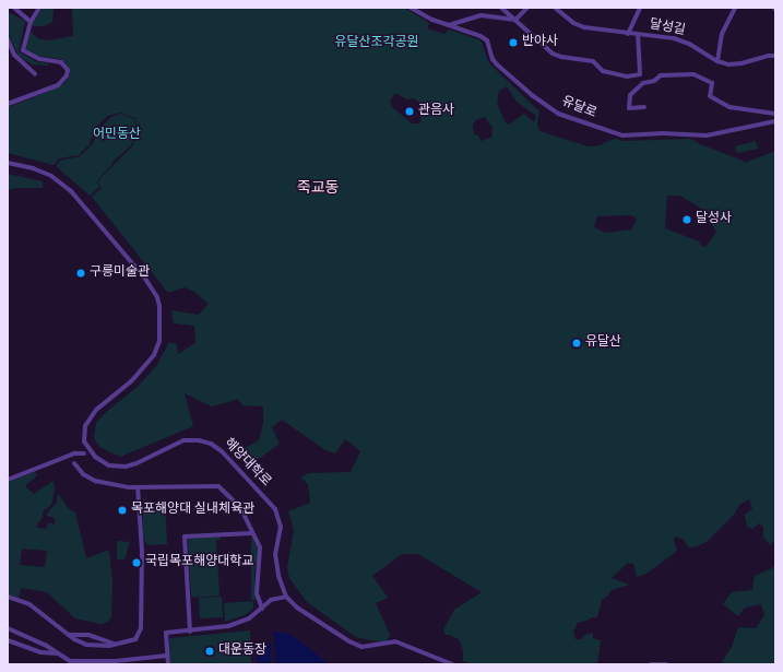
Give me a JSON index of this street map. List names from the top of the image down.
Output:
{
  "streets": {
    "street": ["달성길", "유달로", "해양대학로"]
  },
  "districts": ["죽교동"],
  "parks": ["유달산조각공원", "어민동산"],
  "places": [
    "반야사",
    "관음사",
    "달성사",
    "구릉미술관",
    "유달산",
    "목포해양대 실내체육관",
    "국립목포해양대학교",
    "대운동장"
  ]
}
